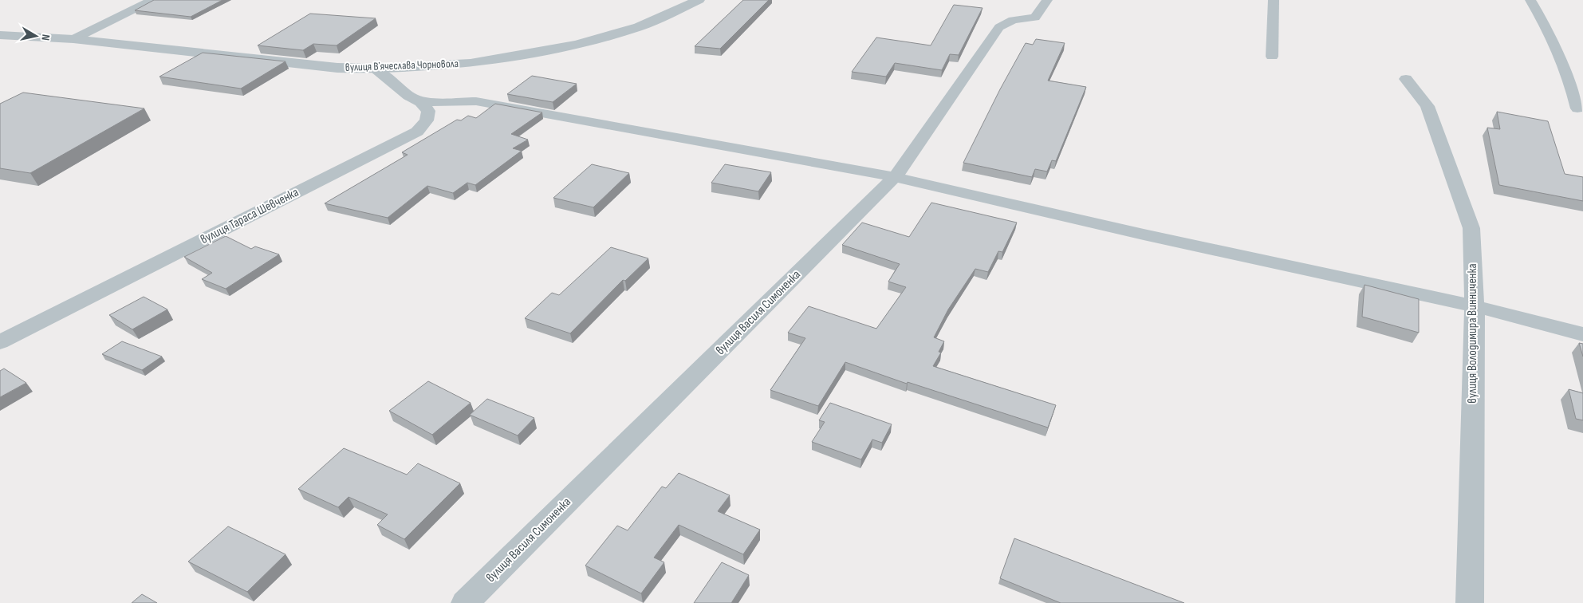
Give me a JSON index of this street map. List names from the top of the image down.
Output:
{
  "streets": {
    "street": [
      "вулиця Вʼячеслава Чорновола",
      "вулиця Тараса Шевченка",
      "вулиця Василя Симоненка",
      "вулиця Володимира Винниченка"
    ]
  },
  "north": "right"
}
